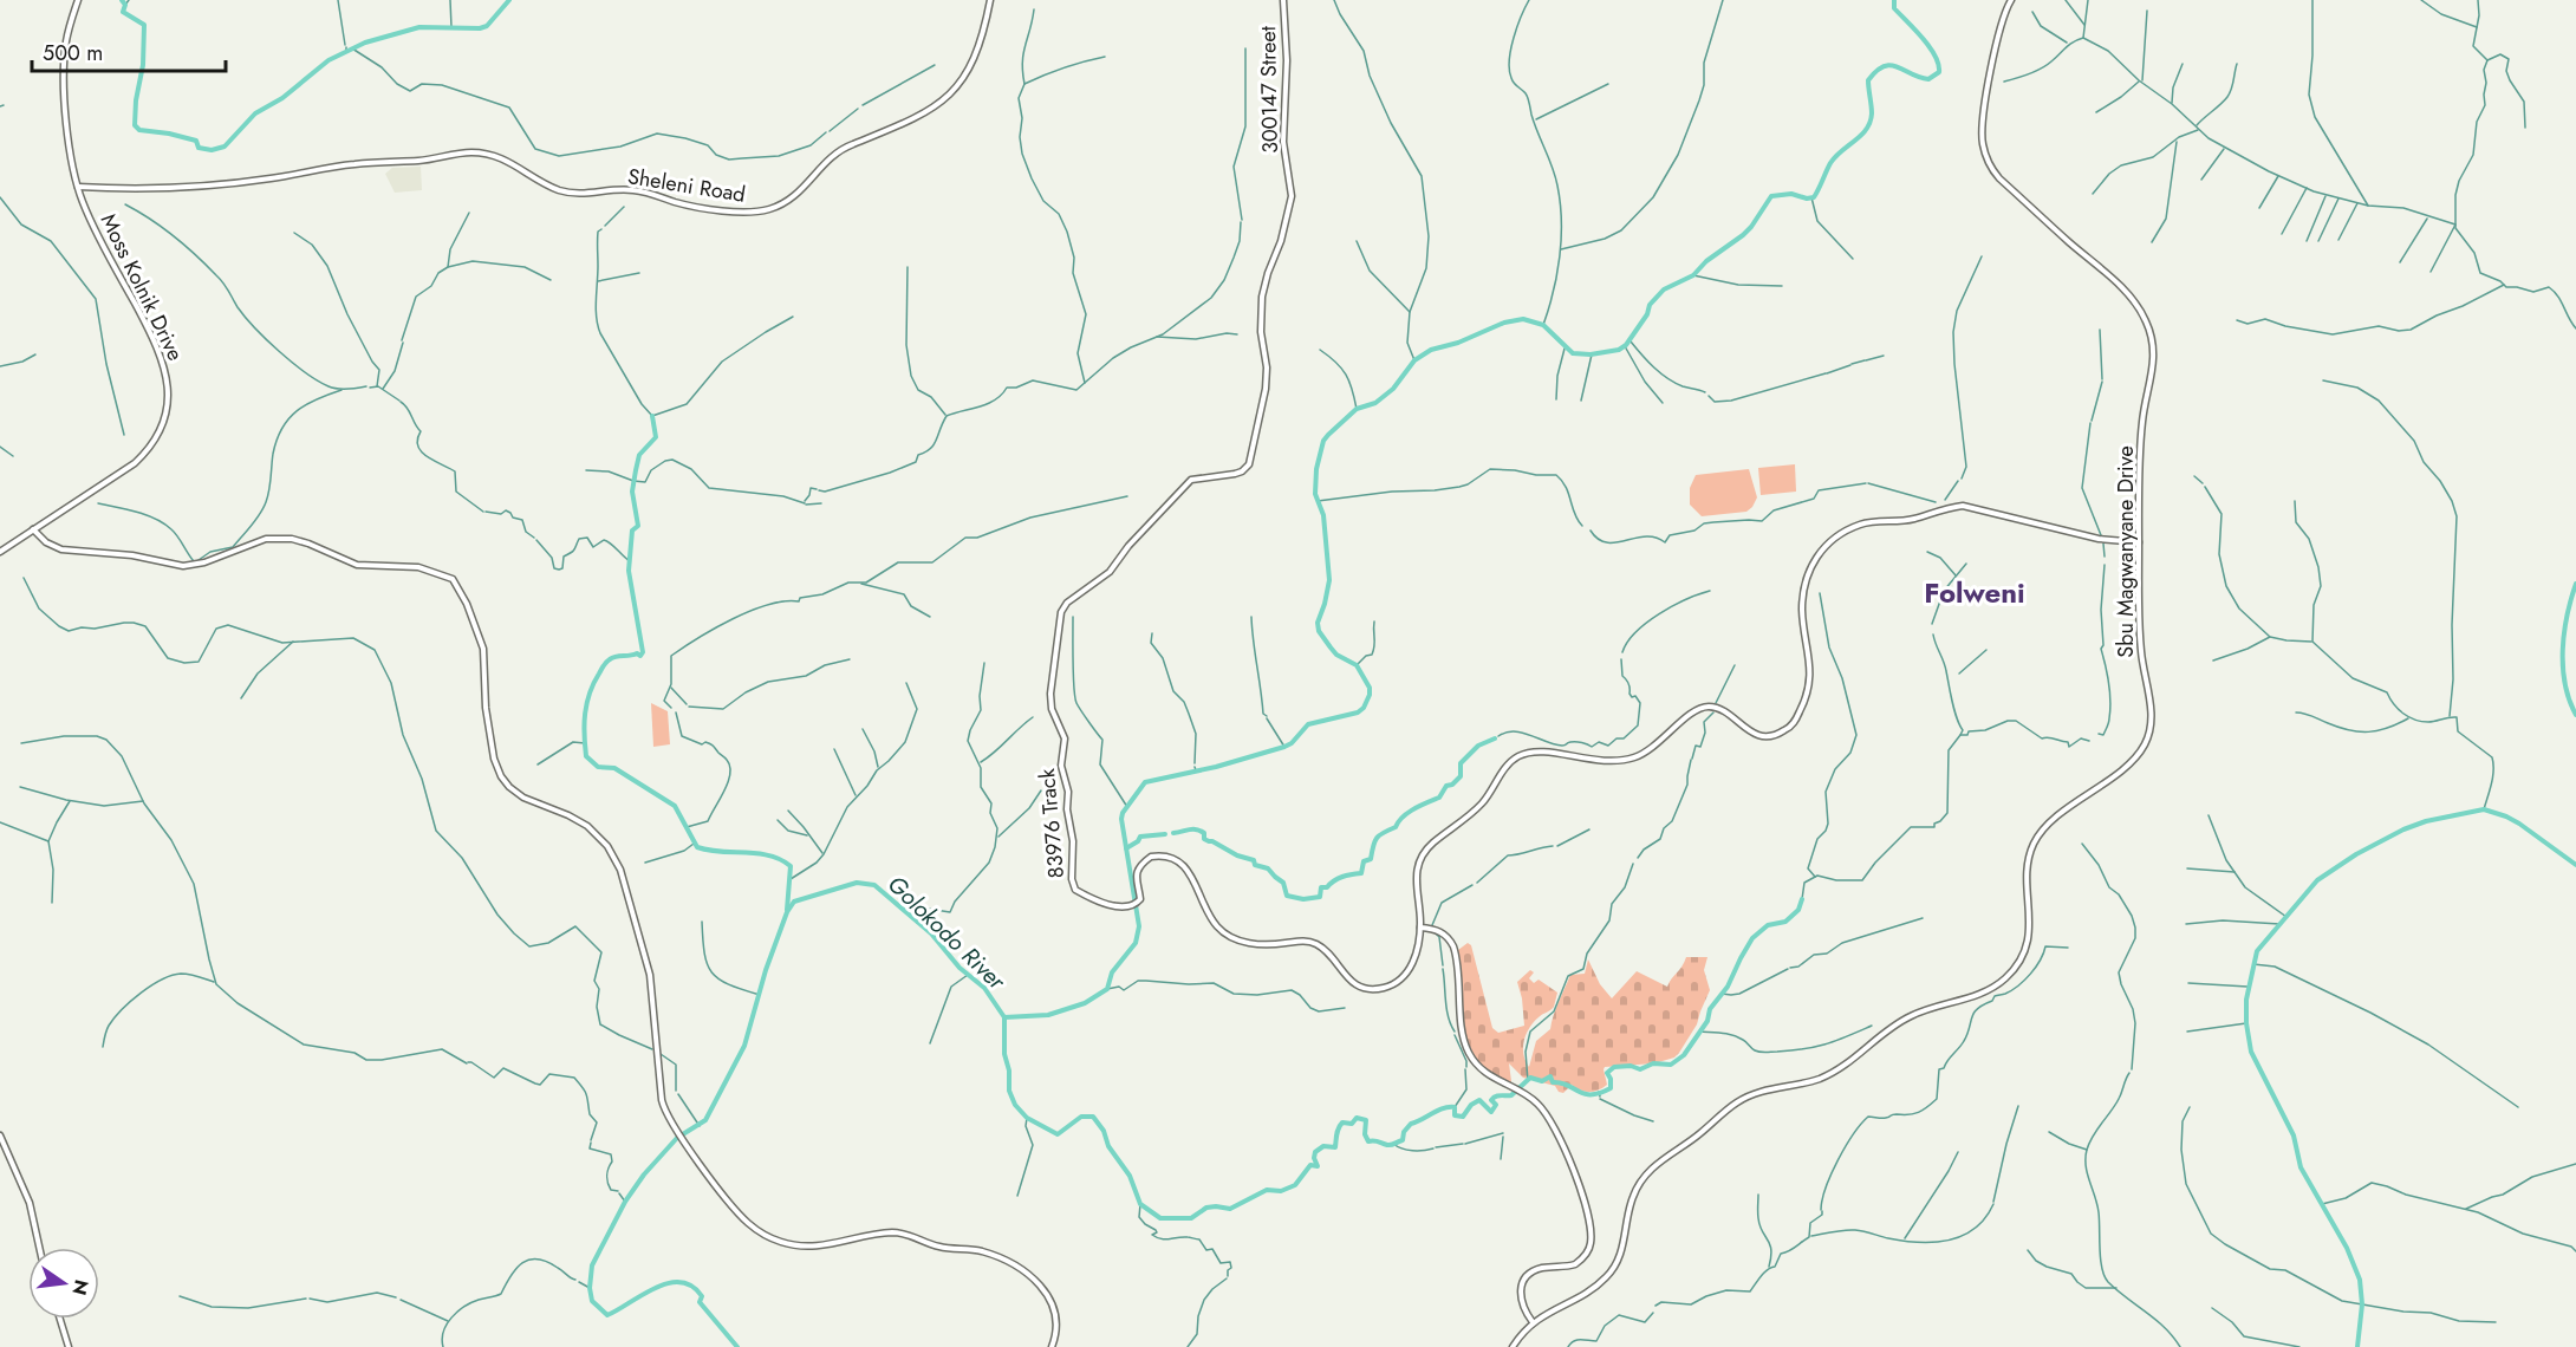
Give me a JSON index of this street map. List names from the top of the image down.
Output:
{
  "streets": {
    "street": [
      "300147 Street",
      "Sheleni Road",
      "Moss Kolnik Drive",
      "Sbu Magwanyane Drive",
      "83976 Track"
    ]
  },
  "crossings": [
    ["300147 Street", "83976 Track"],
    ["Sheleni Road", "Moss Kolnik Drive"]
  ],
  "districts": ["Folweni"],
  "water": ["Golokodo River"],
  "scale_bar": "500 m",
  "north": "right"
}
